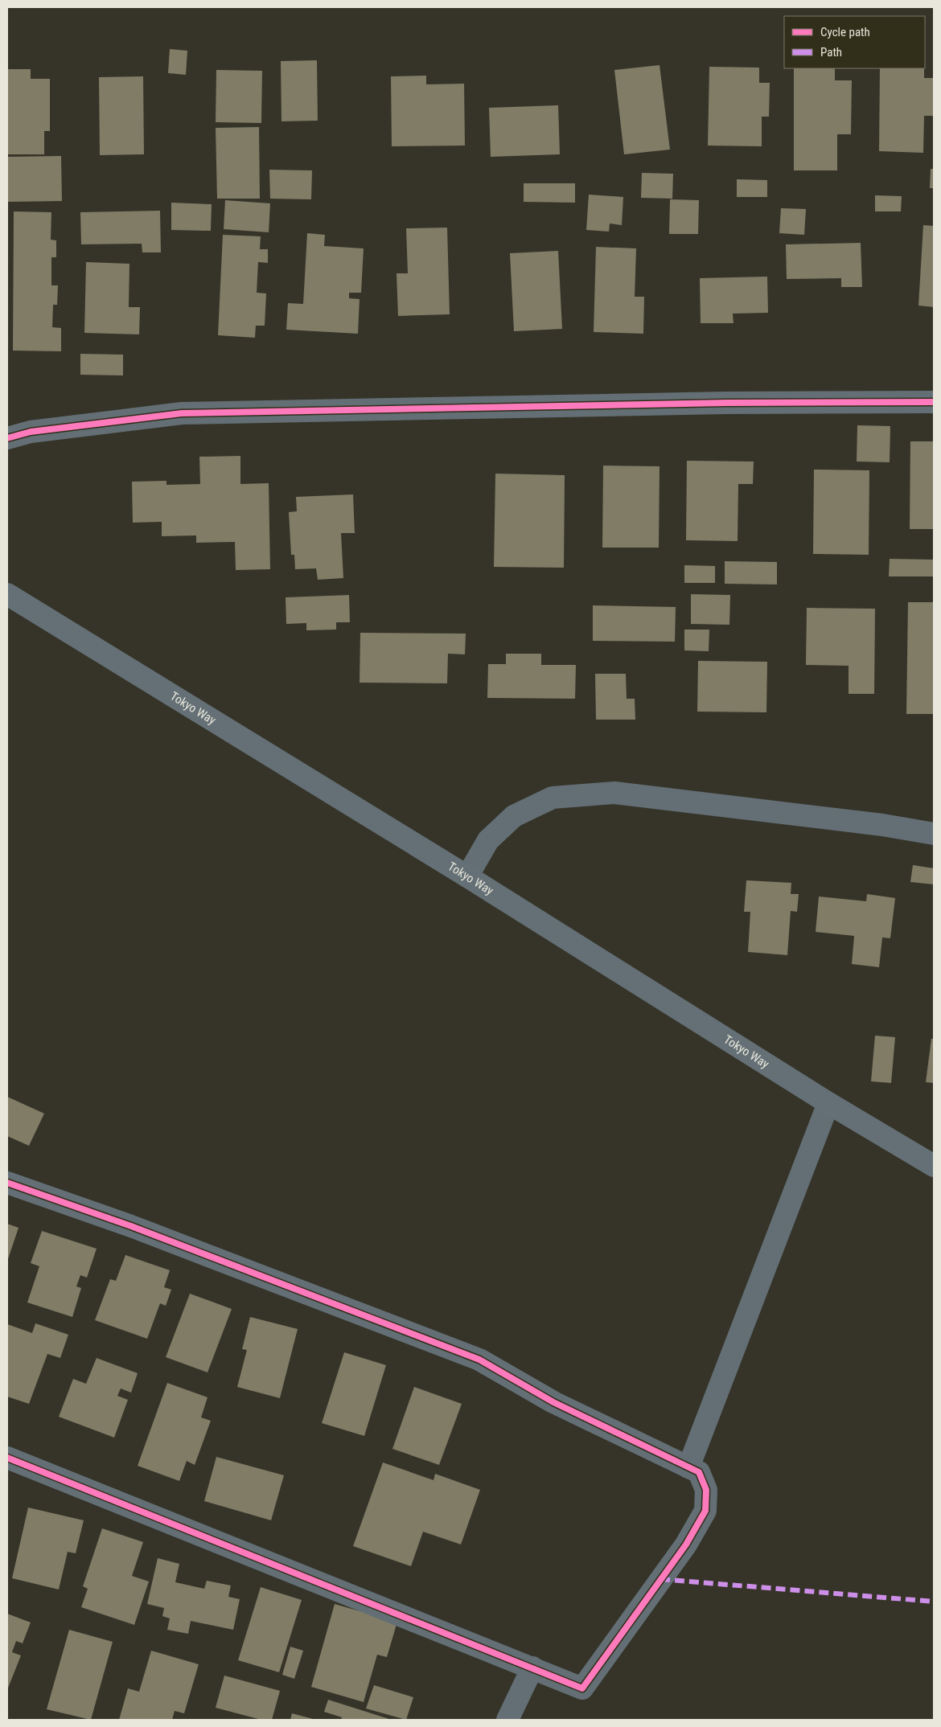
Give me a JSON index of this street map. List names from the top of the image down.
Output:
{
  "streets": {
    "main road": ["Tokyo Way"]
  },
  "legend": ["Cycle path", "Path"]
}
